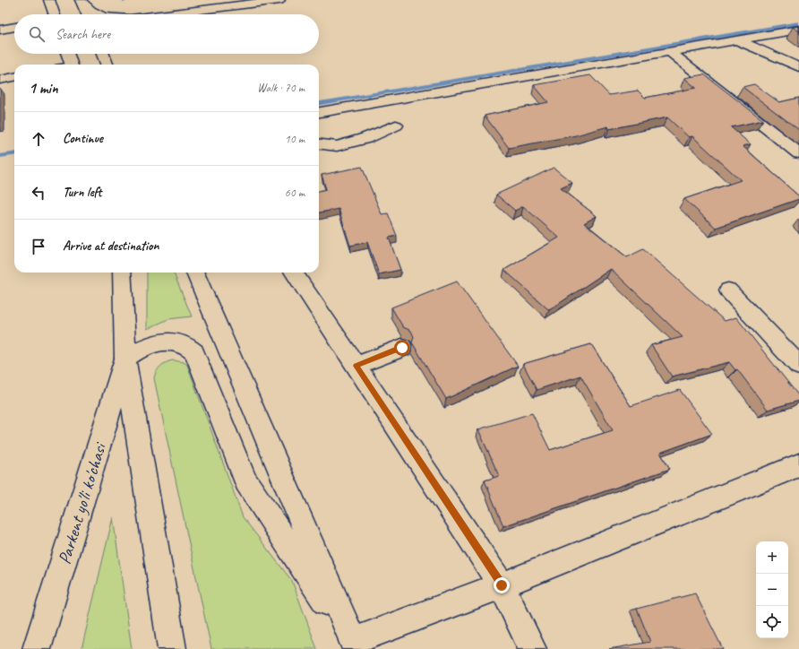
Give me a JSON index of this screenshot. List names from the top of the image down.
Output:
{
  "streets": {
    "main road": ["Parkent yo'li ko'chasi"]
  },
  "page": {
    "search": "Search here",
    "heading": ["1 min", "Walk · 70 m"],
    "list": [
      ["Continue", "10 m"],
      ["Turn left", "60 m"],
      "Arrive at destination"
    ],
    "map_buttons": ["+", "−"]
  }
}
